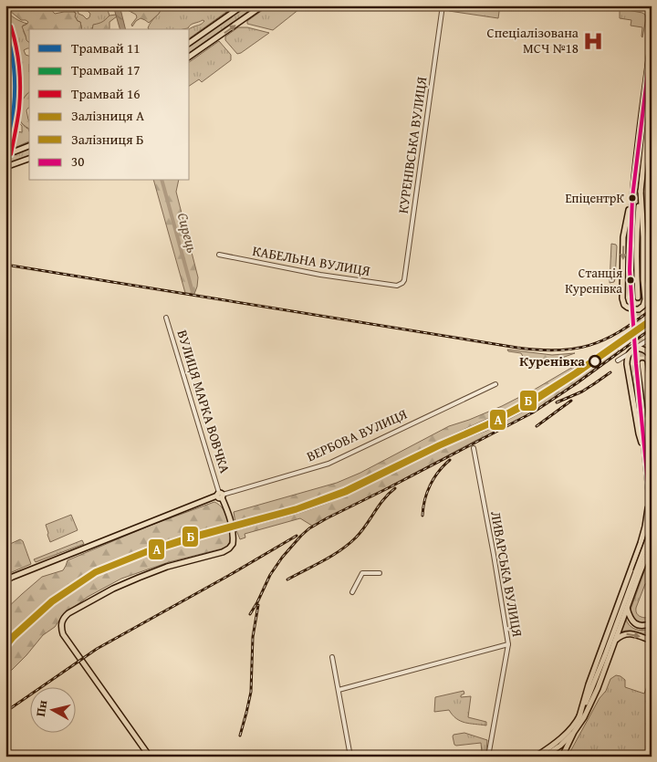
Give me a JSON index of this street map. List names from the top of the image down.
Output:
{
  "streets": {
    "main road": ["ВЕРБОВА ВУЛИЦЯ"],
    "street": [
      "КУРЕНІВСЬКА ВУЛИЦЯ",
      "КАБЕЛЬНА ВУЛИЦЯ",
      "ВУЛИЦЯ МАРКА ВОВЧКА",
      "ЛИВАРСЬКА ВУЛИЦЯ"
    ]
  },
  "crossings": [
    ["КУРЕНІВСЬКА ВУЛИЦЯ", "КАБЕЛЬНА ВУЛИЦЯ"],
    ["ВУЛИЦЯ МАРКА ВОВЧКА", "ВЕРБОВА ВУЛИЦЯ"]
  ],
  "water": ["Сирець"],
  "places": {
    "hospital": ["Спеціалізована МСЧ №18"],
    "other": ["ЕпіцентрК", "Станція Куренівка", "Куренівка"]
  },
  "lines": [
    "tram line 16",
    "tram line 11",
    "transit line 30",
    "tram line 17",
    "rail line Б",
    "rail line A"
  ],
  "legend": [
    "Трамвай 11",
    "Трамвай 17",
    "Трамвай 16",
    "Залізниця A",
    "Залізниця Б",
    "30"
  ],
  "north": "left"
}
